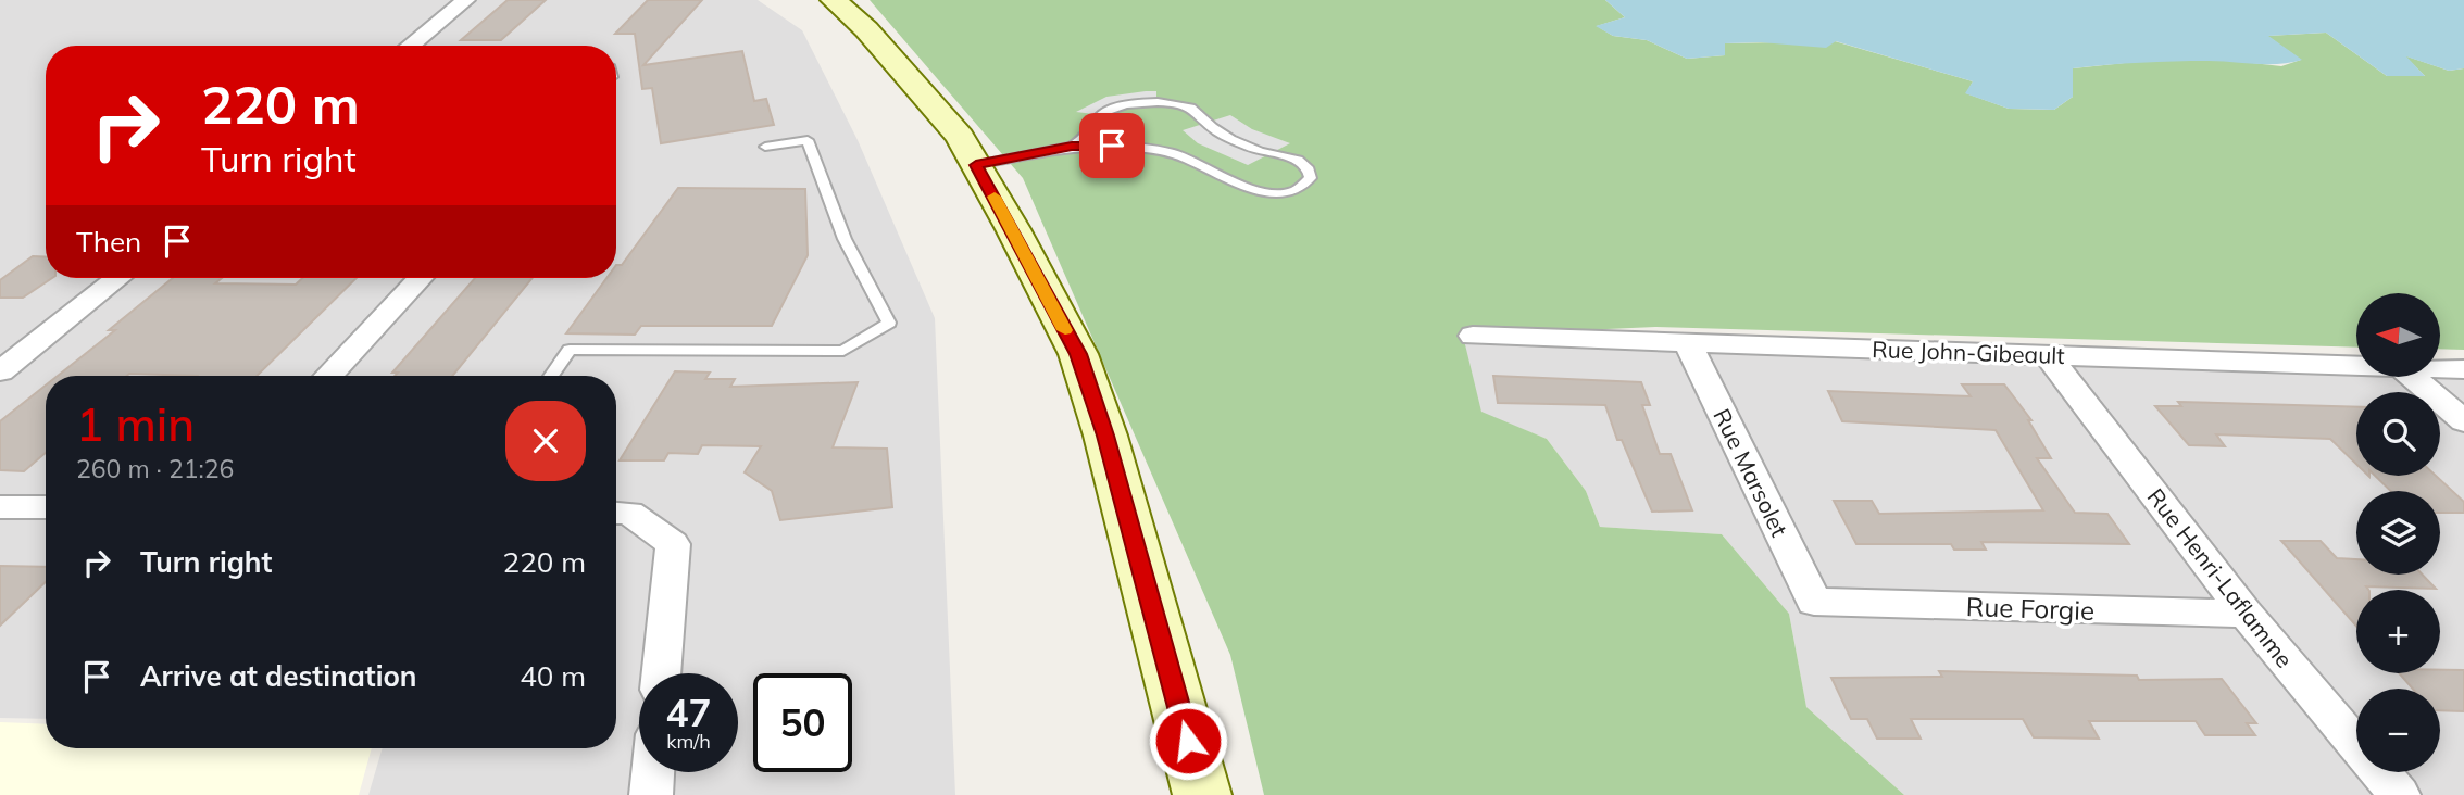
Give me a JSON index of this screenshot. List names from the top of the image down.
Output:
{
  "streets": {
    "street": [
      "Rue John-Gibeault",
      "Rue Marsolet",
      "Rue Henri-Laflamme",
      "Rue Forgie"
    ]
  },
  "crossings": [
    ["Rue John-Gibeault", "Rue Marsolet"],
    ["Rue John-Gibeault", "Rue Henri-Laflamme"],
    ["Rue Marsolet", "Rue Forgie"],
    ["Rue Henri-Laflamme", "Rue Forgie"]
  ],
  "north": "left",
  "page": {
    "turn": ["220 m", "Turn right"],
    "then": "Then",
    "map_buttons": ["+", "−"],
    "heading": ["1 min", "260 m · 21:26"],
    "list": [
      {
        "name": "Turn right",
        "value": "220 m"
      },
      {
        "name": "Arrive at destination",
        "value": "40 m"
      }
    ],
    "speed": "47 km/h",
    "limit": "50"
  }
}
